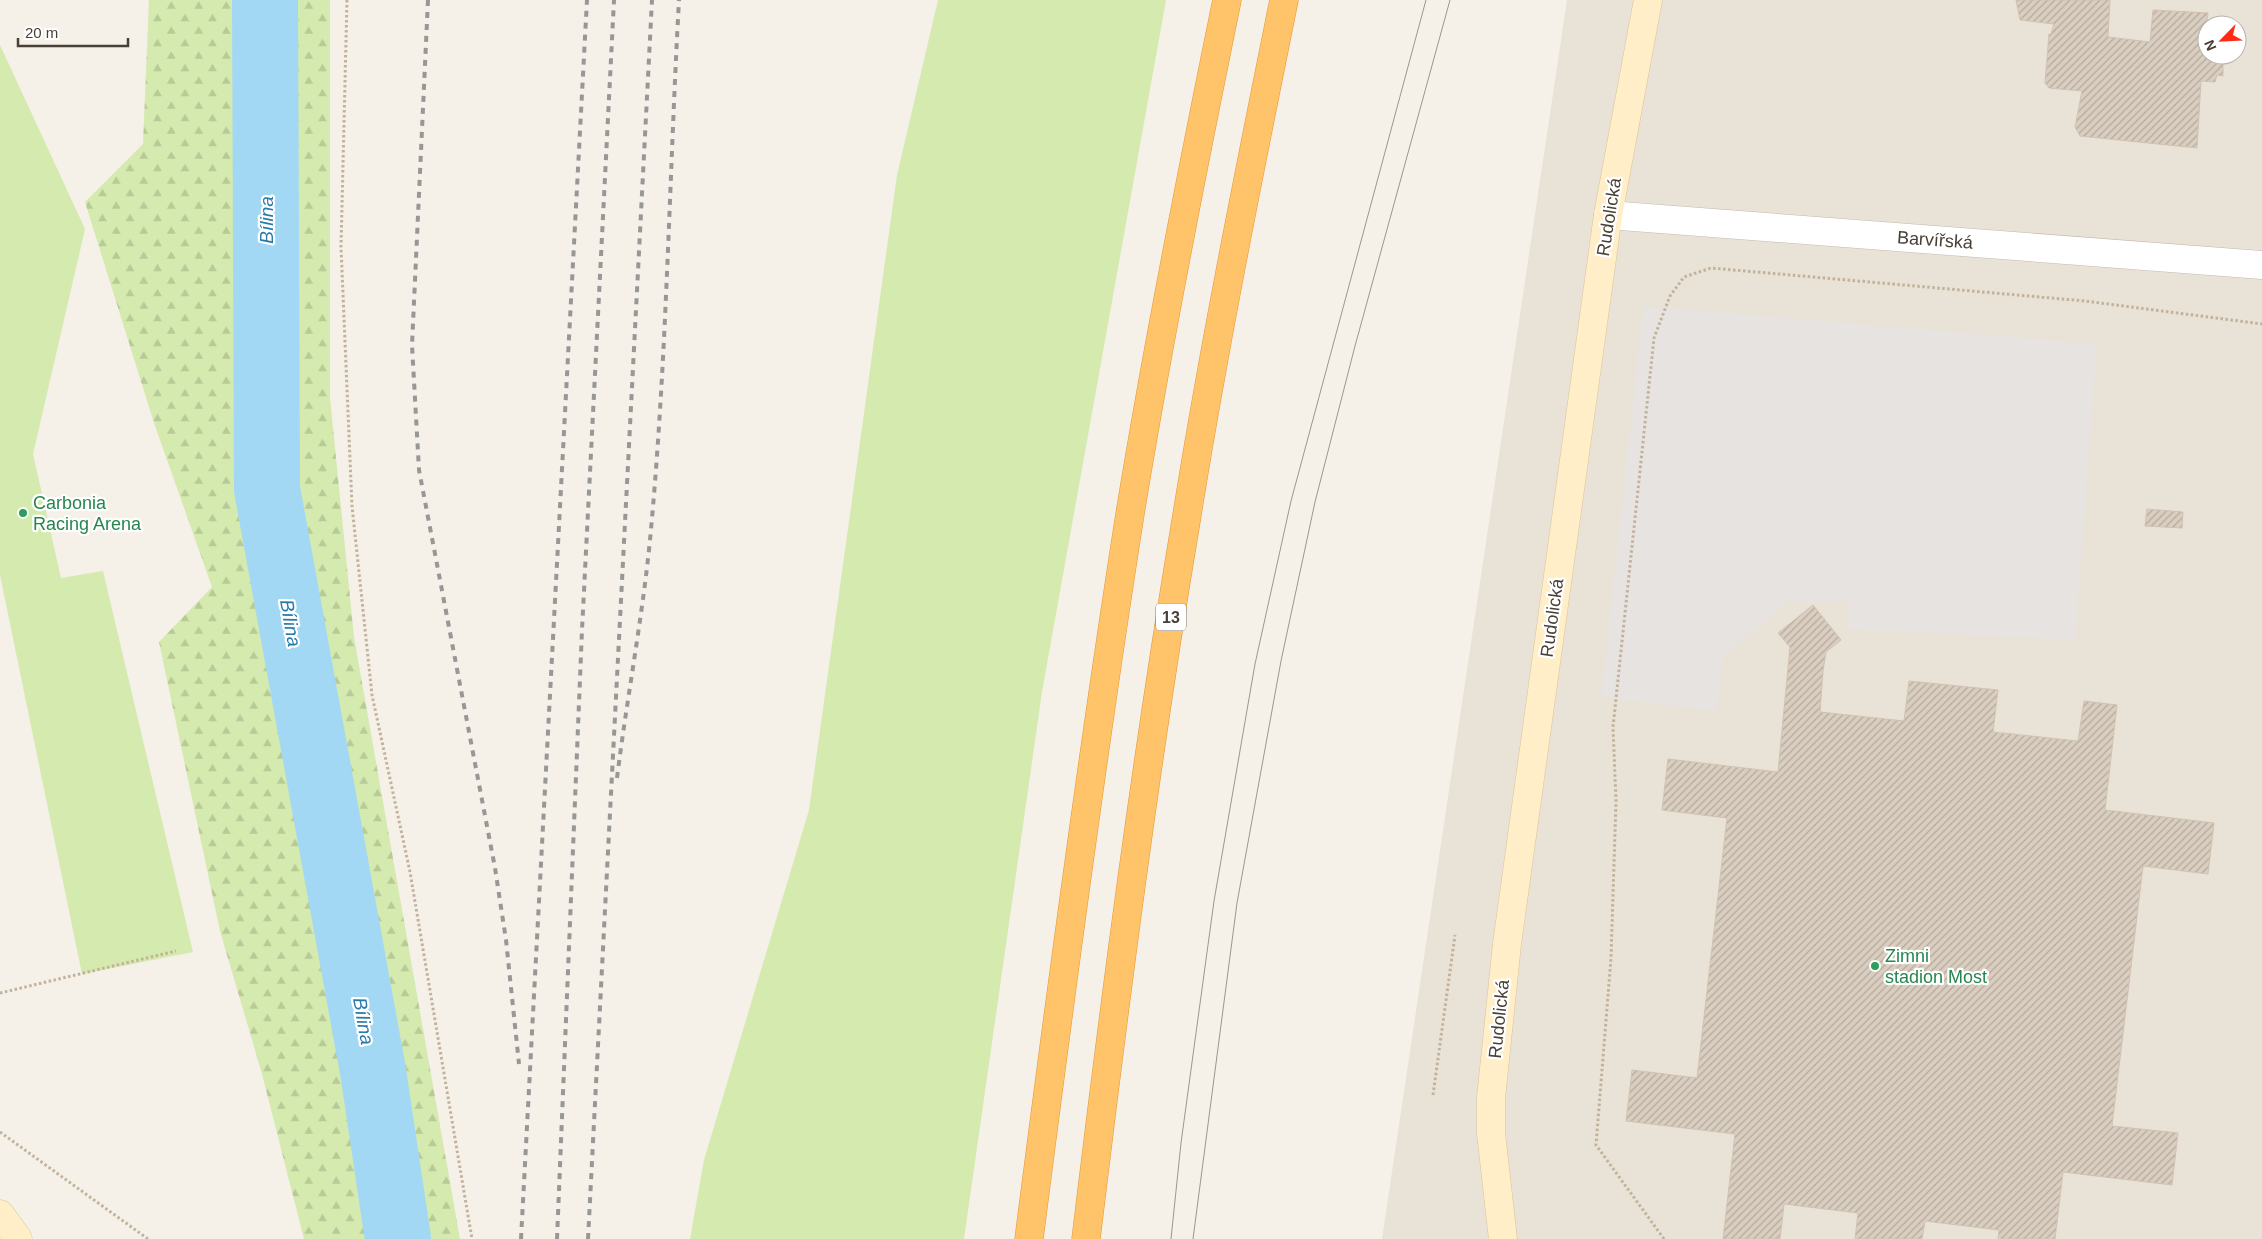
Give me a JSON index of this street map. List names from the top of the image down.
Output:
{
  "streets": {
    "highway": ["13"],
    "street": ["Rudolická", "Barvířská"]
  },
  "crossings": [
    ["Rudolická", "Barvířská"]
  ],
  "water": ["Bílina"],
  "places": ["Carbonia Racing Arena", "Zimni stadion Most"],
  "scale_bar": "20 m",
  "north": "bottom left"
}
